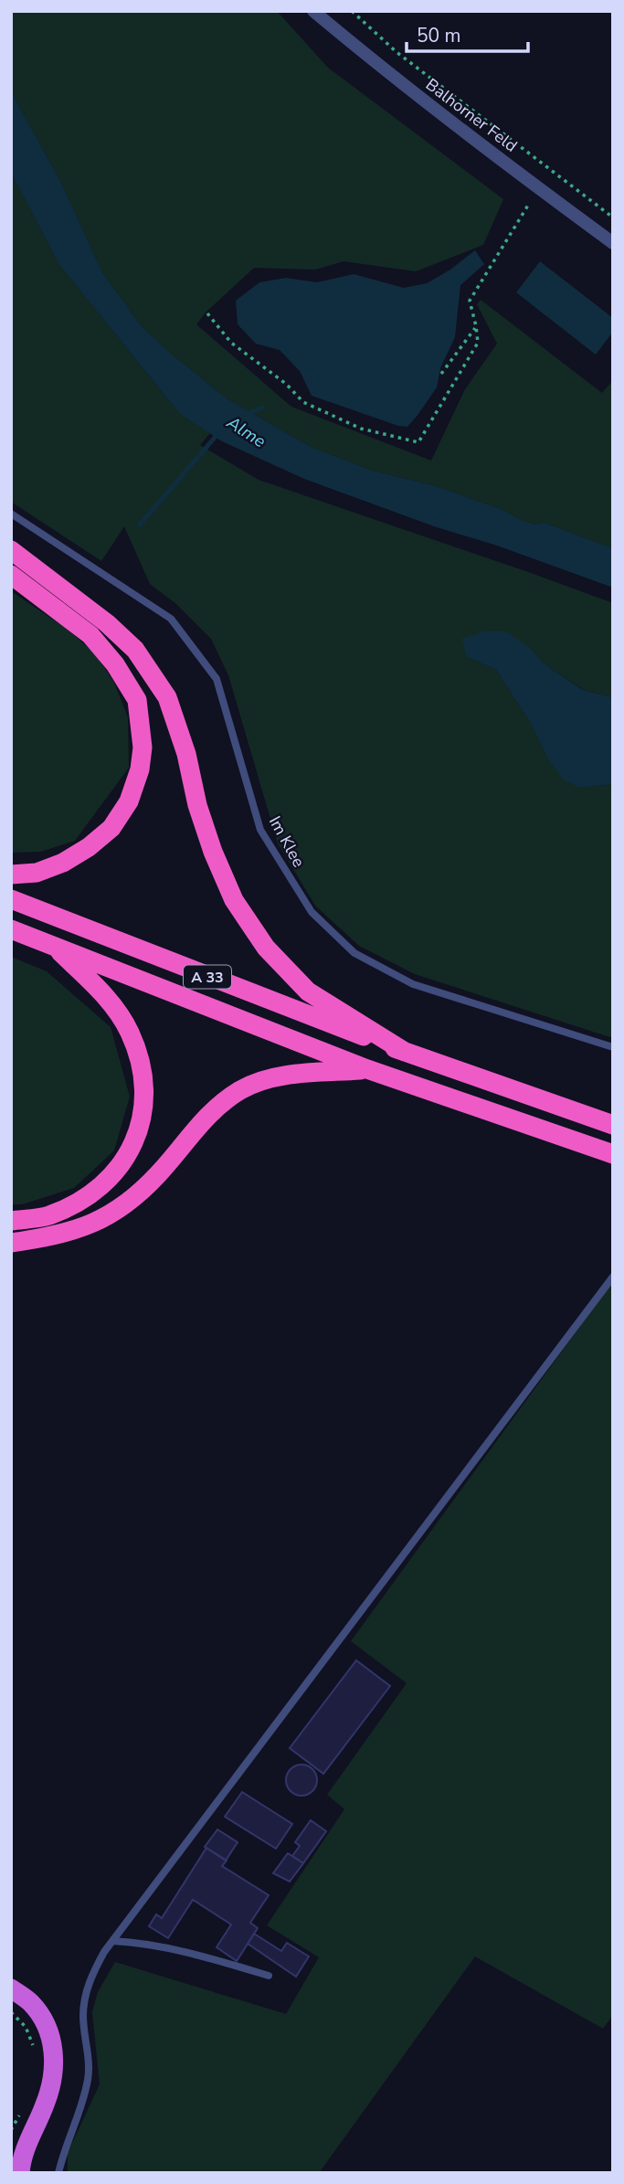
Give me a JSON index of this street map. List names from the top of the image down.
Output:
{
  "streets": {
    "highway": ["A 33"],
    "street": ["Balhorner Feld"],
    "lane": ["Im Klee"]
  },
  "water": ["Alme"],
  "scale_bar": "50 m"
}
